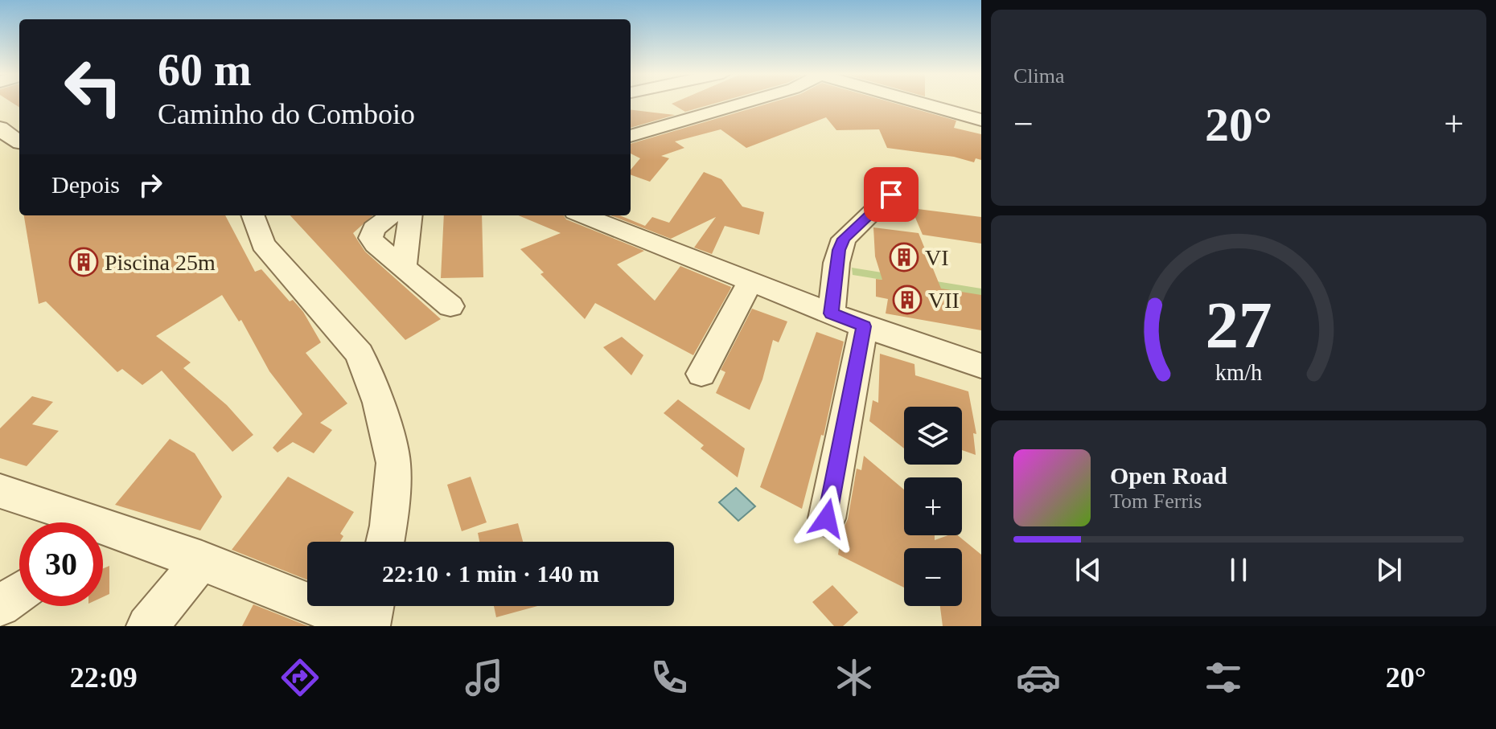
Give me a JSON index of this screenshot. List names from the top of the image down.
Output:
{
  "places": {
    "building": ["VI", "Piscina 25m", "VII"]
  },
  "page": {
    "tile": "Clima",
    "turn": ["60 m", "Caminho do Comboio"],
    "heat": ["−", "20°", "+"],
    "then": "Depois",
    "map_buttons": ["+", "−"],
    "song": ["Open Road", "Tom Ferris"],
    "limit": "30",
    "trip": "22:10 · 1 min · 140 m",
    "tabs": ["22:09", "20°"],
    "gauge": ["27", "km/h"]
  }
}
